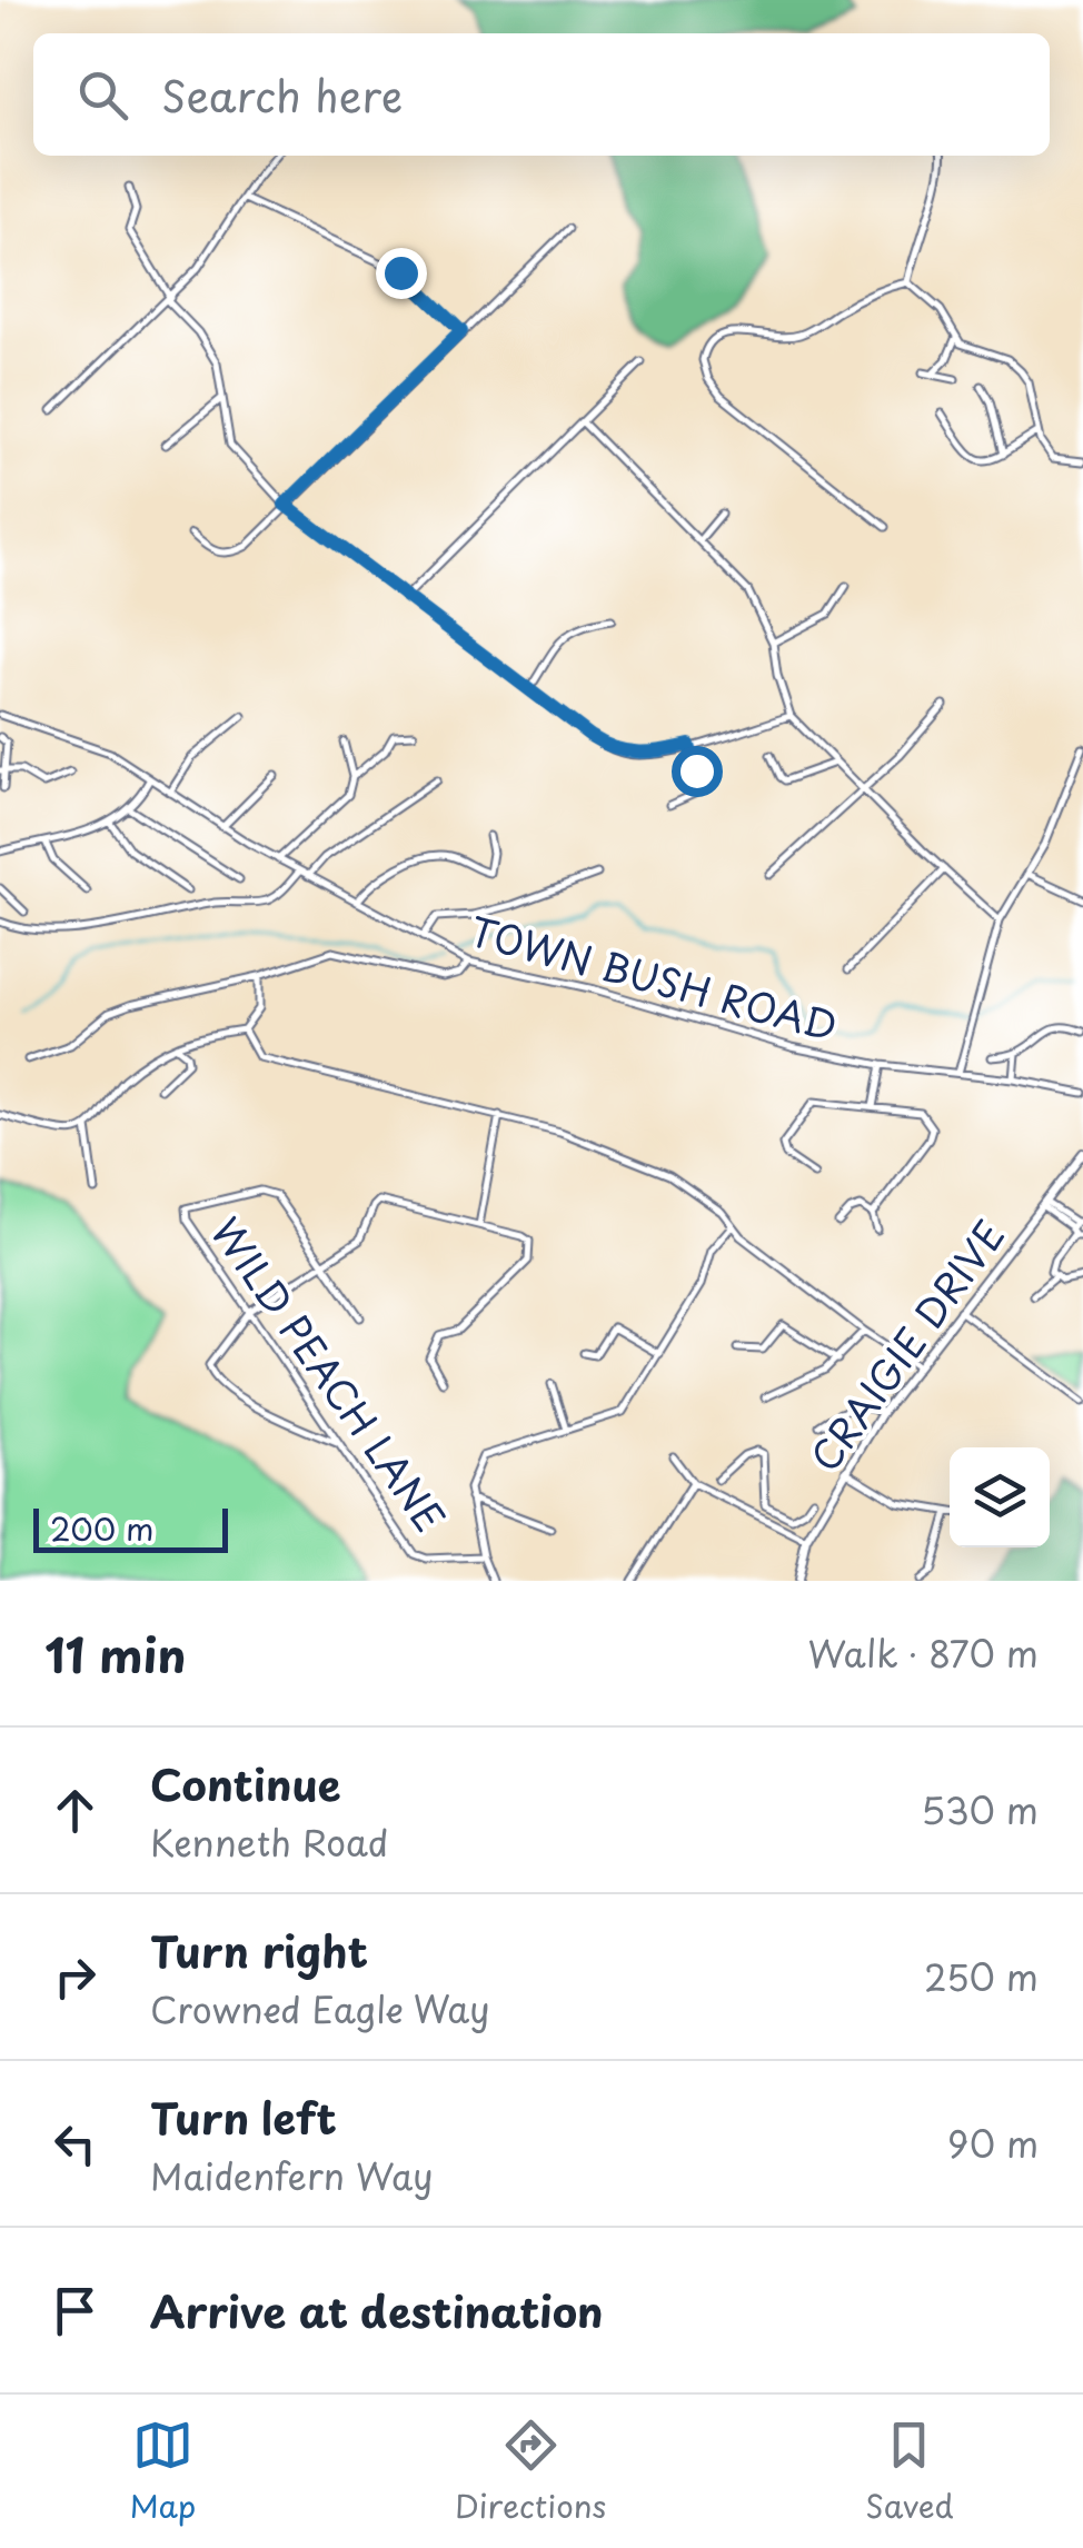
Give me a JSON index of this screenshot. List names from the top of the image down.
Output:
{
  "streets": {
    "street": ["TOWN BUSH ROAD", "CRAIGIE DRIVE", "WILD PEACH LANE"]
  },
  "scale_bar": "200 m",
  "page": {
    "search": "Search here",
    "scale": "200 m",
    "heading": ["11 min", "Walk · 870 m"],
    "list": [
      ["Continue", "Kenneth Road", "530 m"],
      ["Turn right", "Crowned Eagle Way", "250 m"],
      ["Turn left", "Maidenfern Way", "90 m"],
      "Arrive at destination"
    ],
    "nav": ["Map", "Directions", "Saved"]
  }
}
